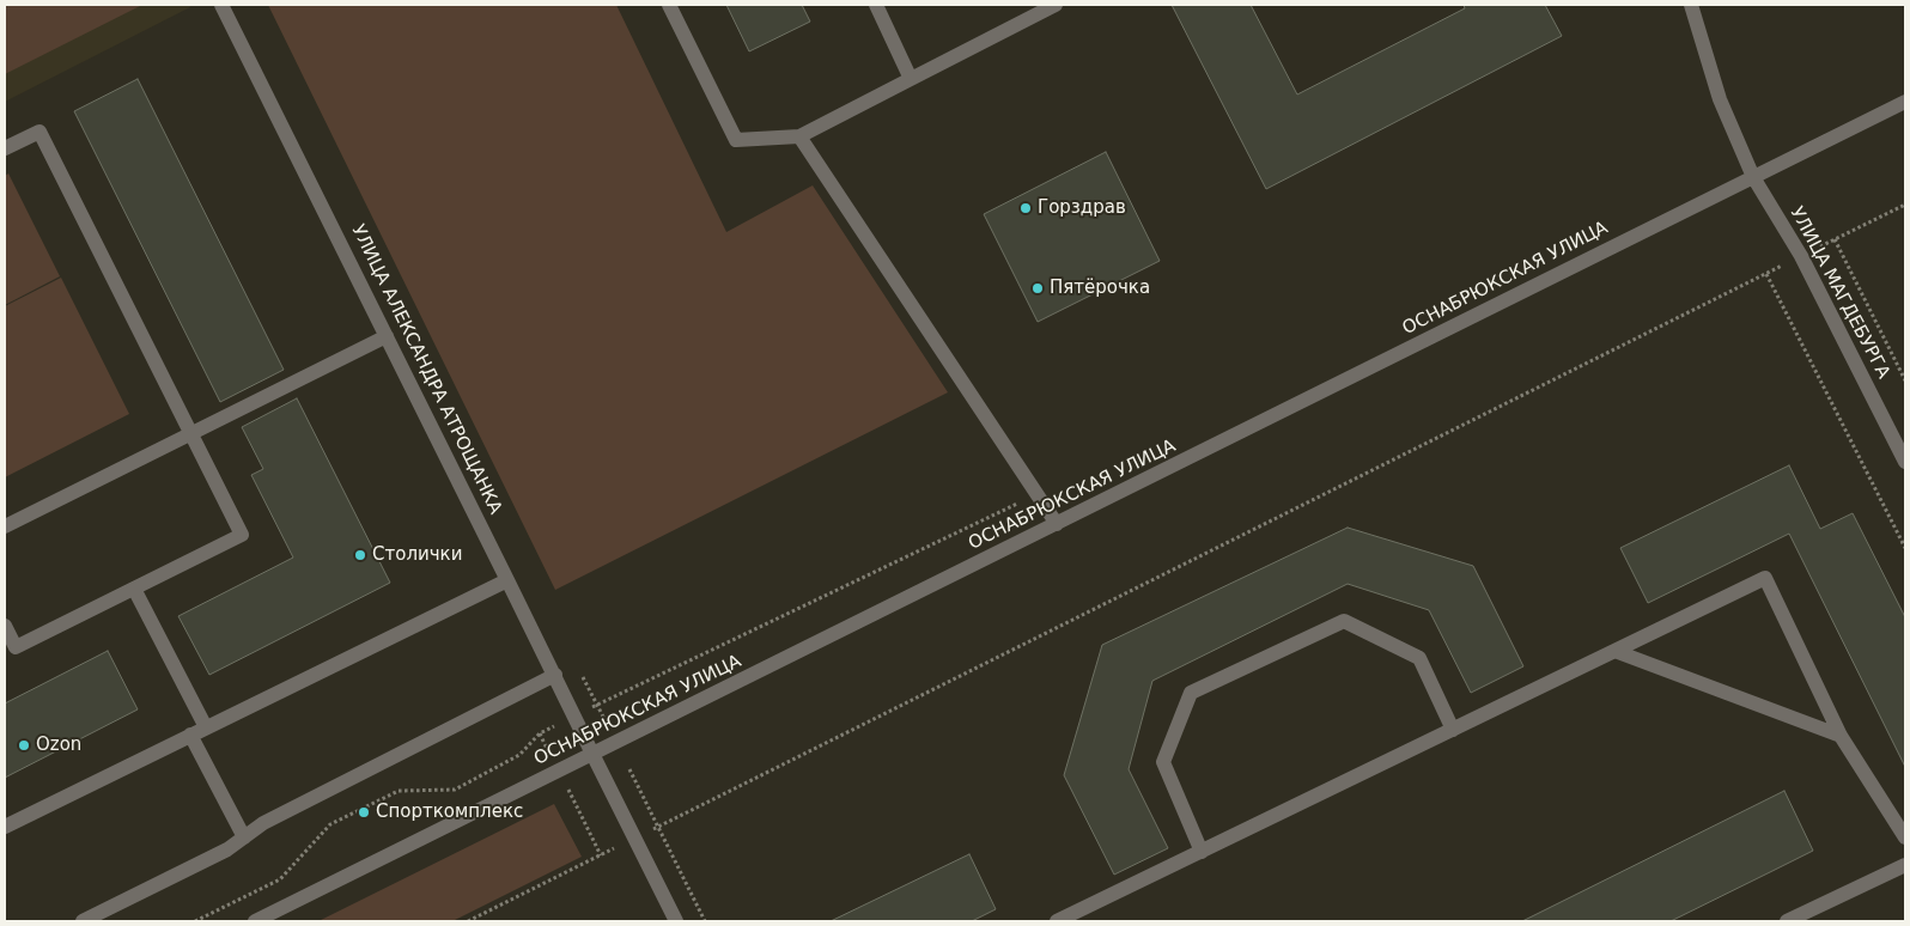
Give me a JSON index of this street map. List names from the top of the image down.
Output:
{
  "streets": {
    "street": ["ОСНАБРЮКСКАЯ УЛИЦА", "УЛИЦА МАГДЕБУРГА", "УЛИЦА АЛЕКСАНДРА АТРОЩАНКА"]
  },
  "crossings": [
    ["ОСНАБРЮКСКАЯ УЛИЦА", "УЛИЦА МАГДЕБУРГА"],
    ["ОСНАБРЮКСКАЯ УЛИЦА", "УЛИЦА АЛЕКСАНДРА АТРОЩАНКА"]
  ],
  "places": [
    "Горздрав",
    "Пятёрочка",
    "Столички",
    "Ozon",
    "Спорткомплекс"
  ]
}
